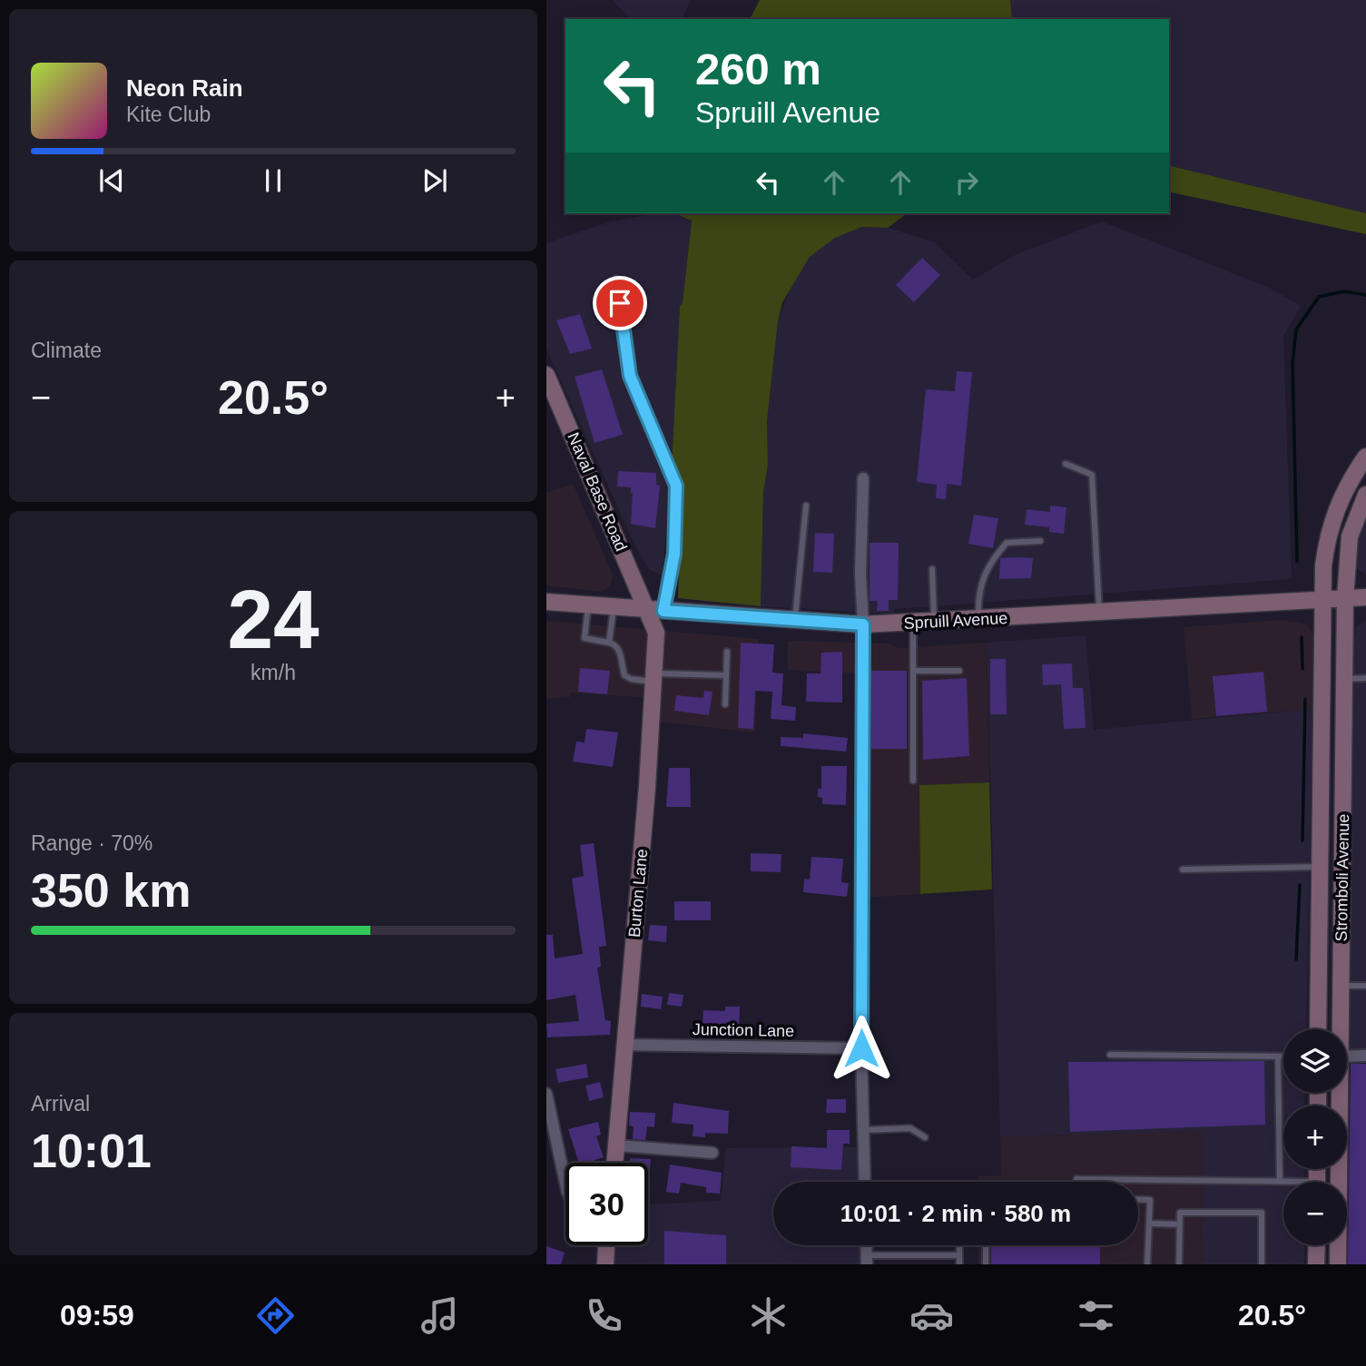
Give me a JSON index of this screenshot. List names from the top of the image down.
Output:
{
  "streets": {
    "street": [
      "Naval Base Road",
      "Spruill Avenue",
      "Stromboli Avenue",
      "Burton Lane",
      "Junction Lane"
    ]
  },
  "crossings": [
    ["Naval Base Road", "Spruill Avenue"],
    ["Naval Base Road", "Burton Lane"],
    ["Spruill Avenue", "Stromboli Avenue"],
    ["Spruill Avenue", "Burton Lane"],
    ["Burton Lane", "Junction Lane"]
  ],
  "page": {
    "turn": ["260 m", "Spruill Avenue"],
    "song": ["Neon Rain", "Kite Club"],
    "tile": [
      "Climate",
      ["24", "km/h"],
      ["Range · 70%", "350 km"],
      ["Arrival", "10:01"]
    ],
    "heat": ["−", "20.5°", "+"],
    "map_buttons": ["+", "−"],
    "limit": "30",
    "trip": "10:01 · 2 min · 580 m",
    "tabs": ["09:59", "20.5°"]
  }
}
